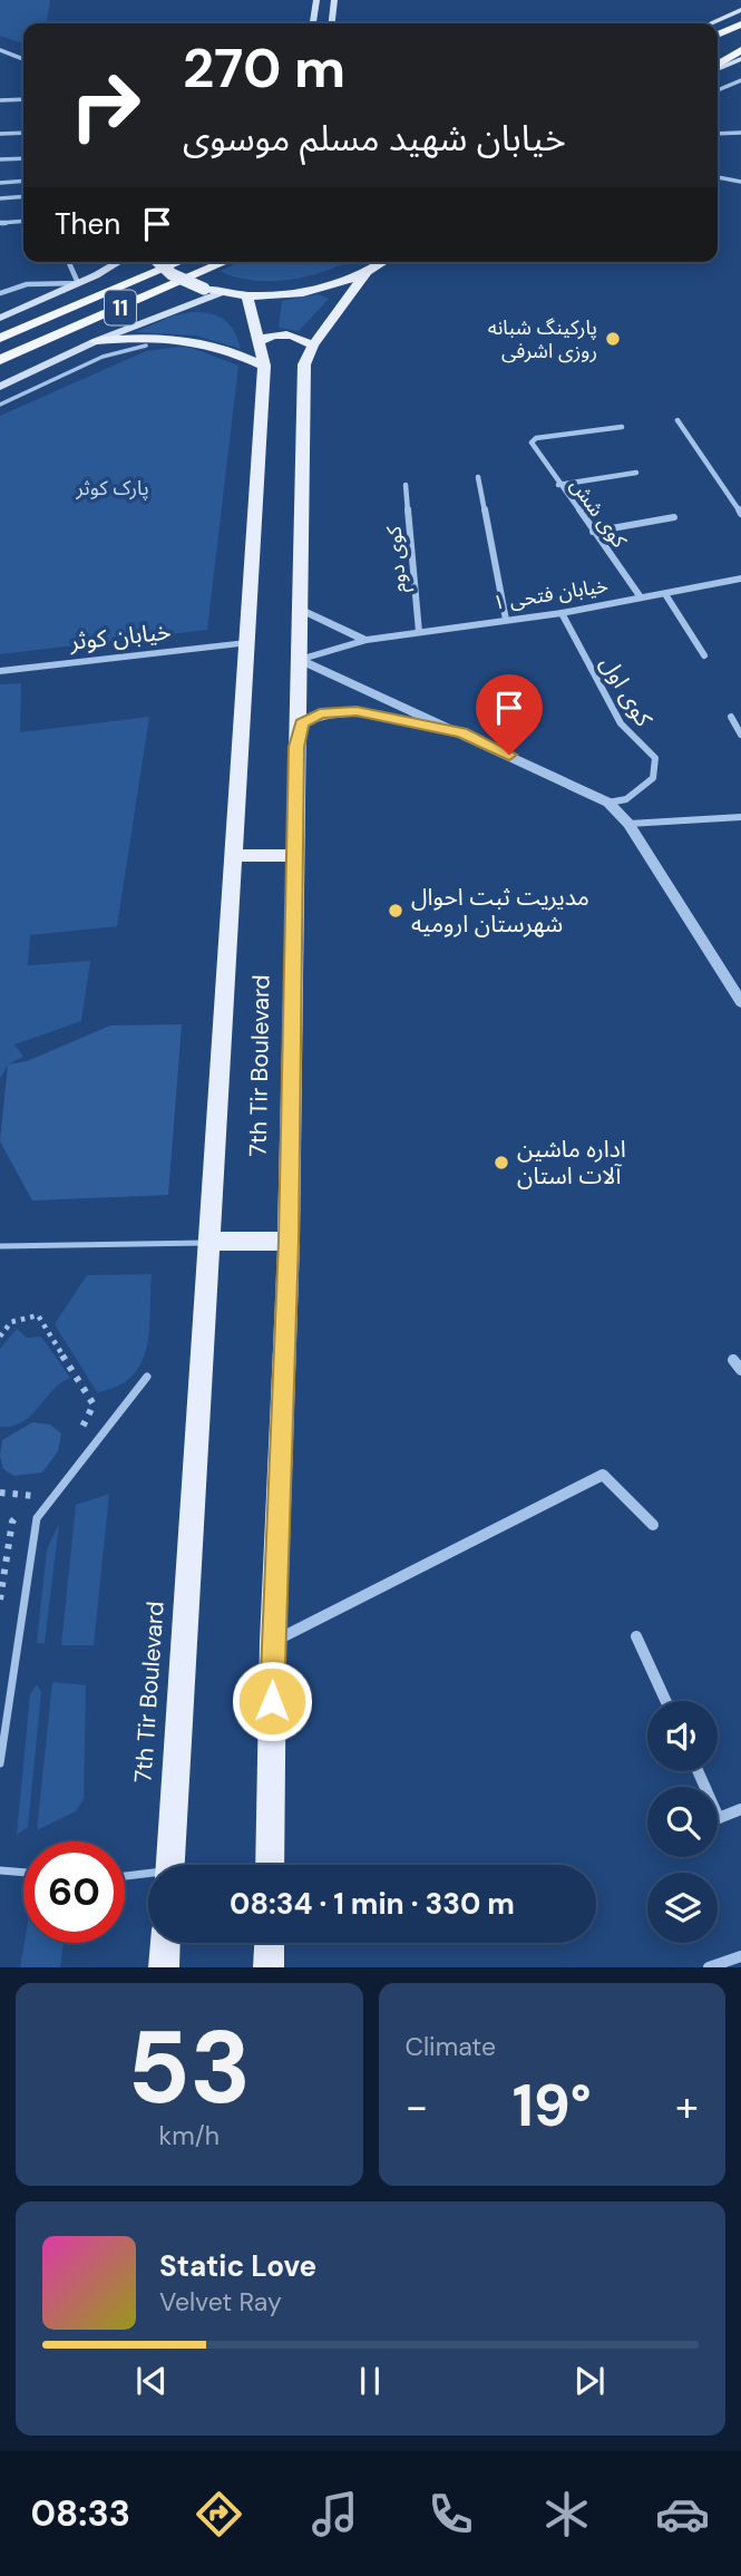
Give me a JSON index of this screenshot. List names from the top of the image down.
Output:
{
  "streets": {
    "highway": ["11"],
    "main road": ["7th Tir Boulevard"],
    "street": [
      "کوی شش",
      "کوی دوم",
      "خیابان فتحی ۱",
      "خیابان کوثر",
      "کوی اول"
    ]
  },
  "crossings": [
    ["کوی شش", "خیابان فتحی ۱"],
    ["کوی دوم", "خیابان فتحی ۱"],
    ["خیابان فتحی ۱", "کوی اول"],
    ["خیابان فتحی ۱", "7th Tir Boulevard"],
    ["خیابان کوثر", "7th Tir Boulevard"]
  ],
  "parks": ["پارک کوثر"],
  "places": ["پارکینگ شبانه روزی اشرفی", "مدیریت ثبت احوال شهرستان ارومیه", "اداره ماشین آلات استان"],
  "page": {
    "turn": ["270 m", "خیابان شهید مسلم موسوی"],
    "then": "Then",
    "limit": "60",
    "trip": "08:34 · 1 min · 330 m",
    "tile": [
      ["53", "km/h"],
      "Climate"
    ],
    "heat": ["−", "19°", "+"],
    "song": ["Static Love", "Velvet Ray"],
    "tabs": "08:33"
  }
}
